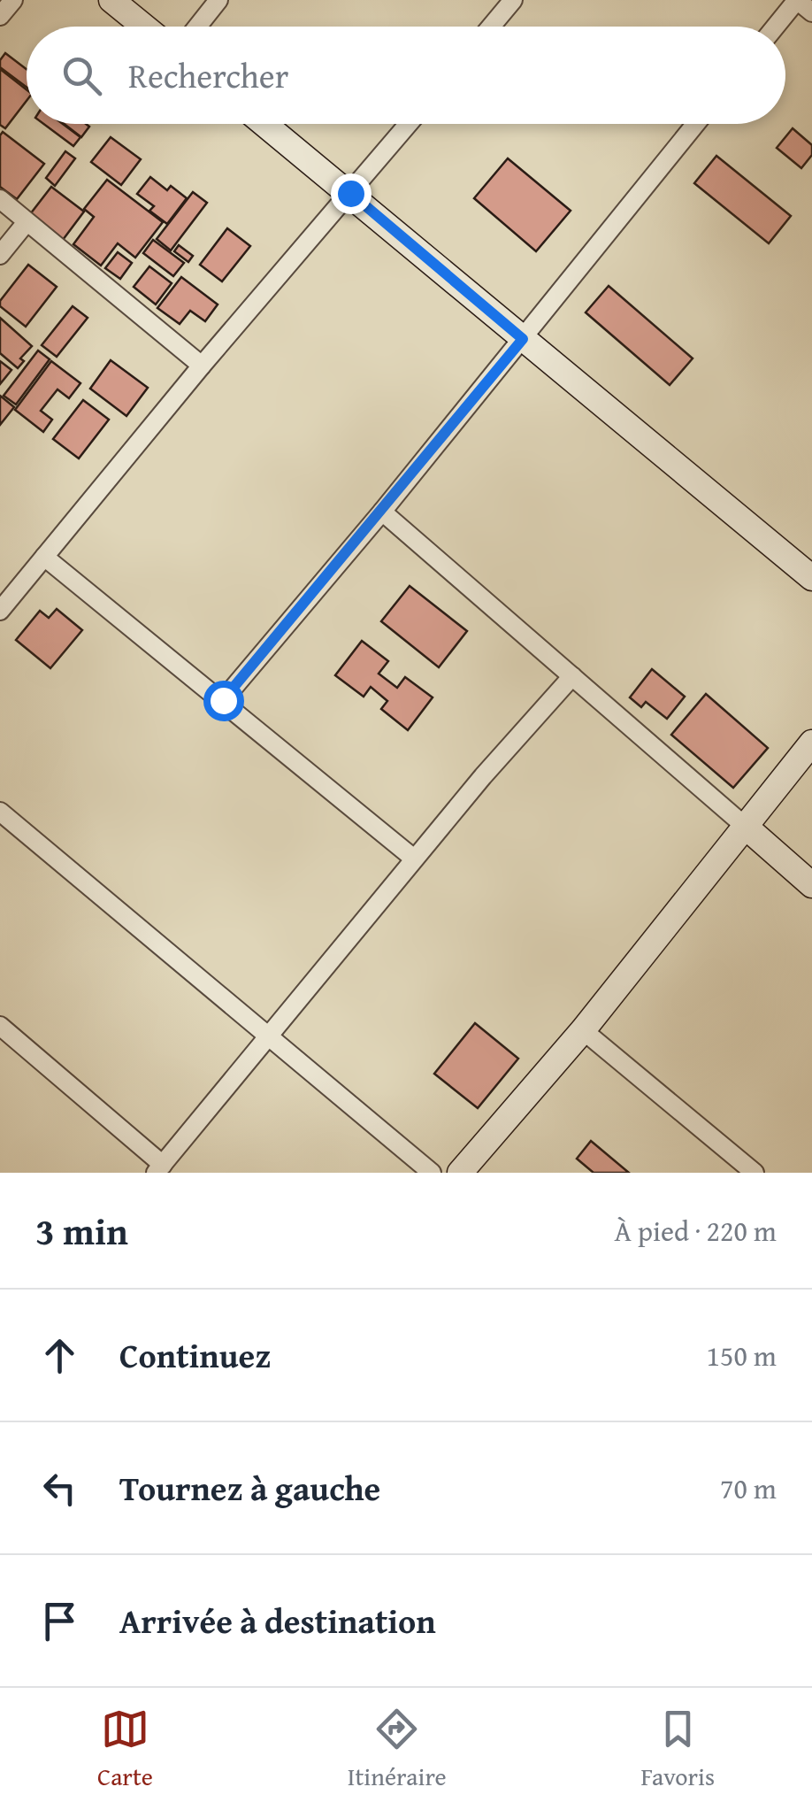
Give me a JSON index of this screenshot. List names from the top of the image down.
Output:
{
  "page": {
    "search": "Rechercher",
    "heading": ["3 min", "À pied · 220 m"],
    "list": [
      ["Continuez", "150 m"],
      ["Tournez à gauche", "70 m"],
      "Arrivée à destination"
    ],
    "nav": ["Carte", "Itinéraire", "Favoris"]
  }
}
